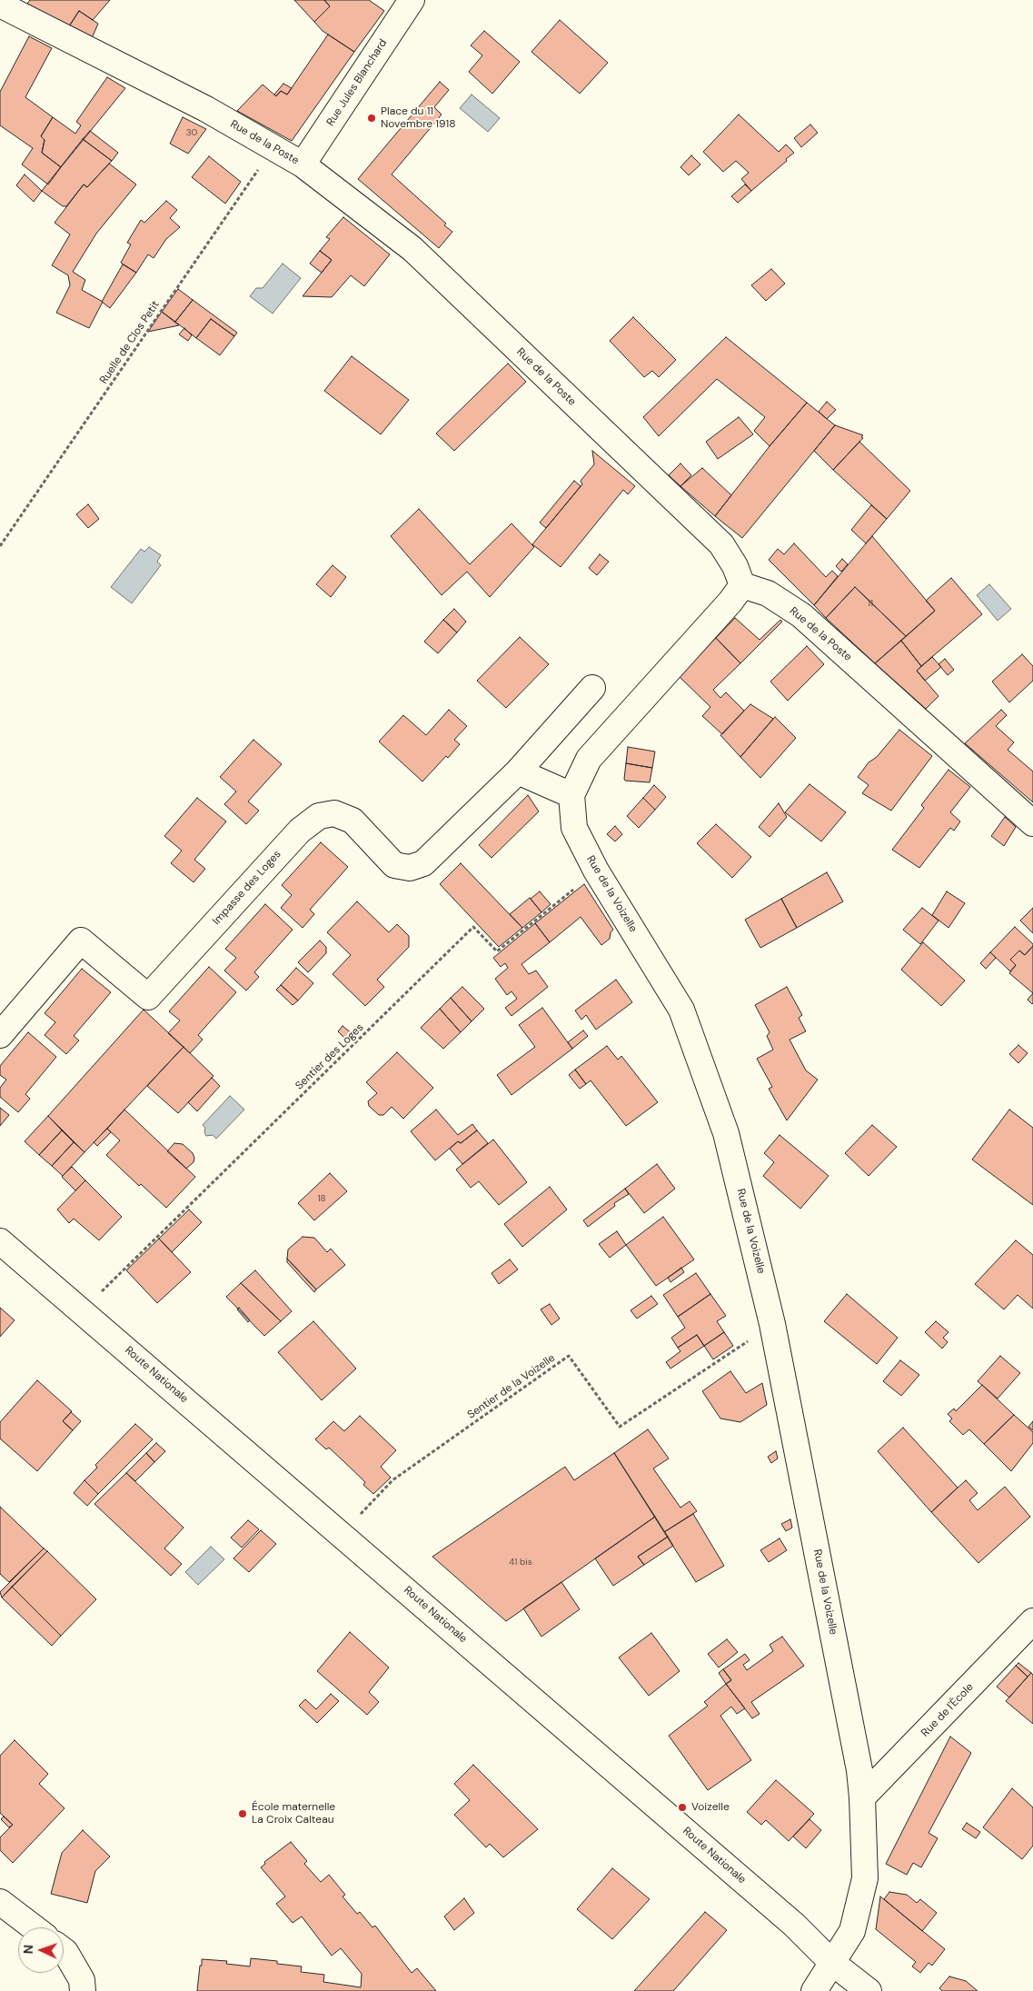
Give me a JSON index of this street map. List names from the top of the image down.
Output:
{
  "streets": {
    "street": [
      "Rue Jules Blanchard",
      "Rue de la Poste",
      "Impasse des Loges",
      "Rue de la Voizelle",
      "Route Nationale",
      "Rue de l'École"
    ],
    "path": ["Ruelle de Clos Petit", "Sentier des Loges", "Sentier de la Voizelle"]
  },
  "crossings": [
    ["Rue Jules Blanchard", "Rue de la Poste"],
    ["Rue de la Poste", "Ruelle de Clos Petit"],
    ["Rue de la Voizelle", "Sentier des Loges"],
    ["Rue de la Voizelle", "Route Nationale"],
    ["Rue de la Voizelle", "Sentier de la Voizelle"],
    ["Rue de la Voizelle", "Rue de l'École"],
    ["Sentier des Loges", "Route Nationale"],
    ["Route Nationale", "Sentier de la Voizelle"]
  ],
  "places": ["Place du 11 Novembre 1918", "Voizelle", "École maternelle La Croix Calteau"],
  "house_numbers": [
    "30",
    "11",
    "18",
    "41 bis"
  ],
  "north": "left"
}
